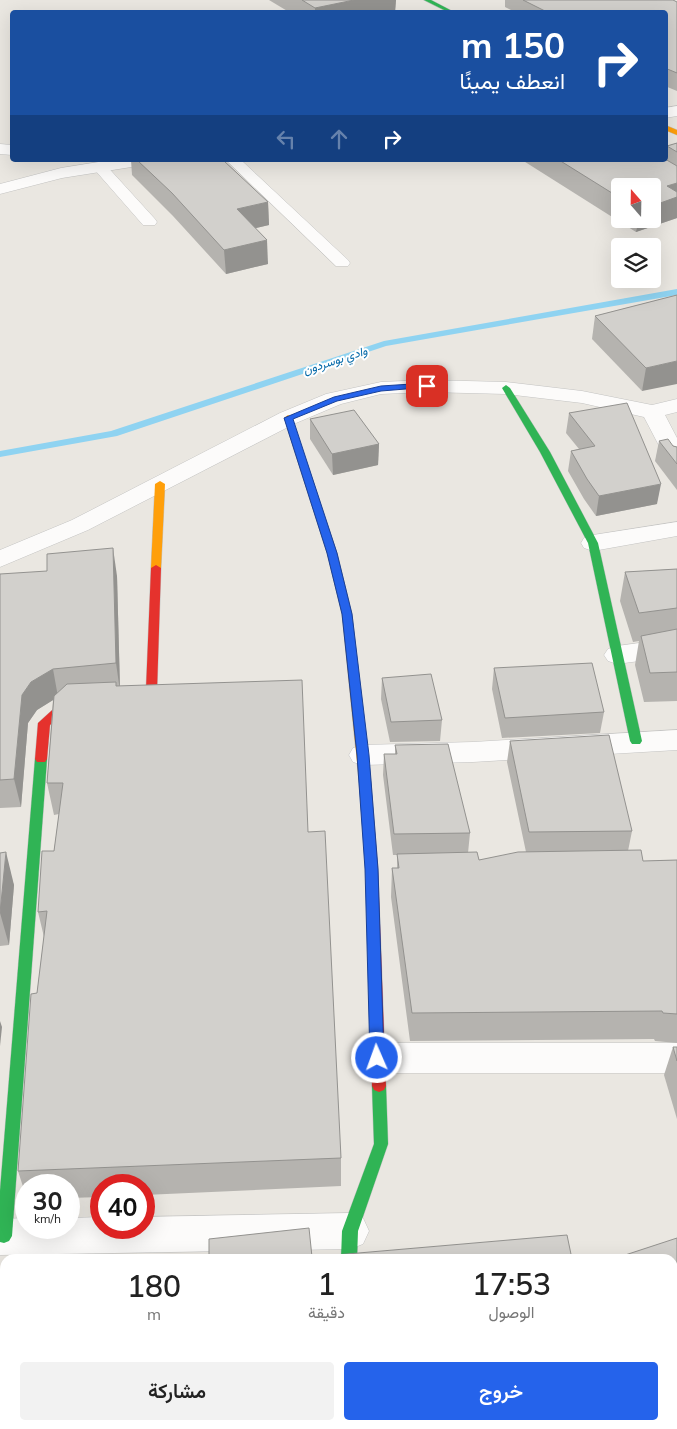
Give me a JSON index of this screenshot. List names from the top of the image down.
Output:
{
  "water": ["وادي بوسردون"],
  "north": "top",
  "page": {
    "turn": ["150 m", "انعطف يمينًا"],
    "speed": "30 km/h",
    "limit": "40",
    "eta": [
      "17:53",
      "الوصول",
      "1",
      "دقيقة",
      "180",
      "m"
    ],
    "buttons": ["خروج", "مشاركة"]
  }
}
